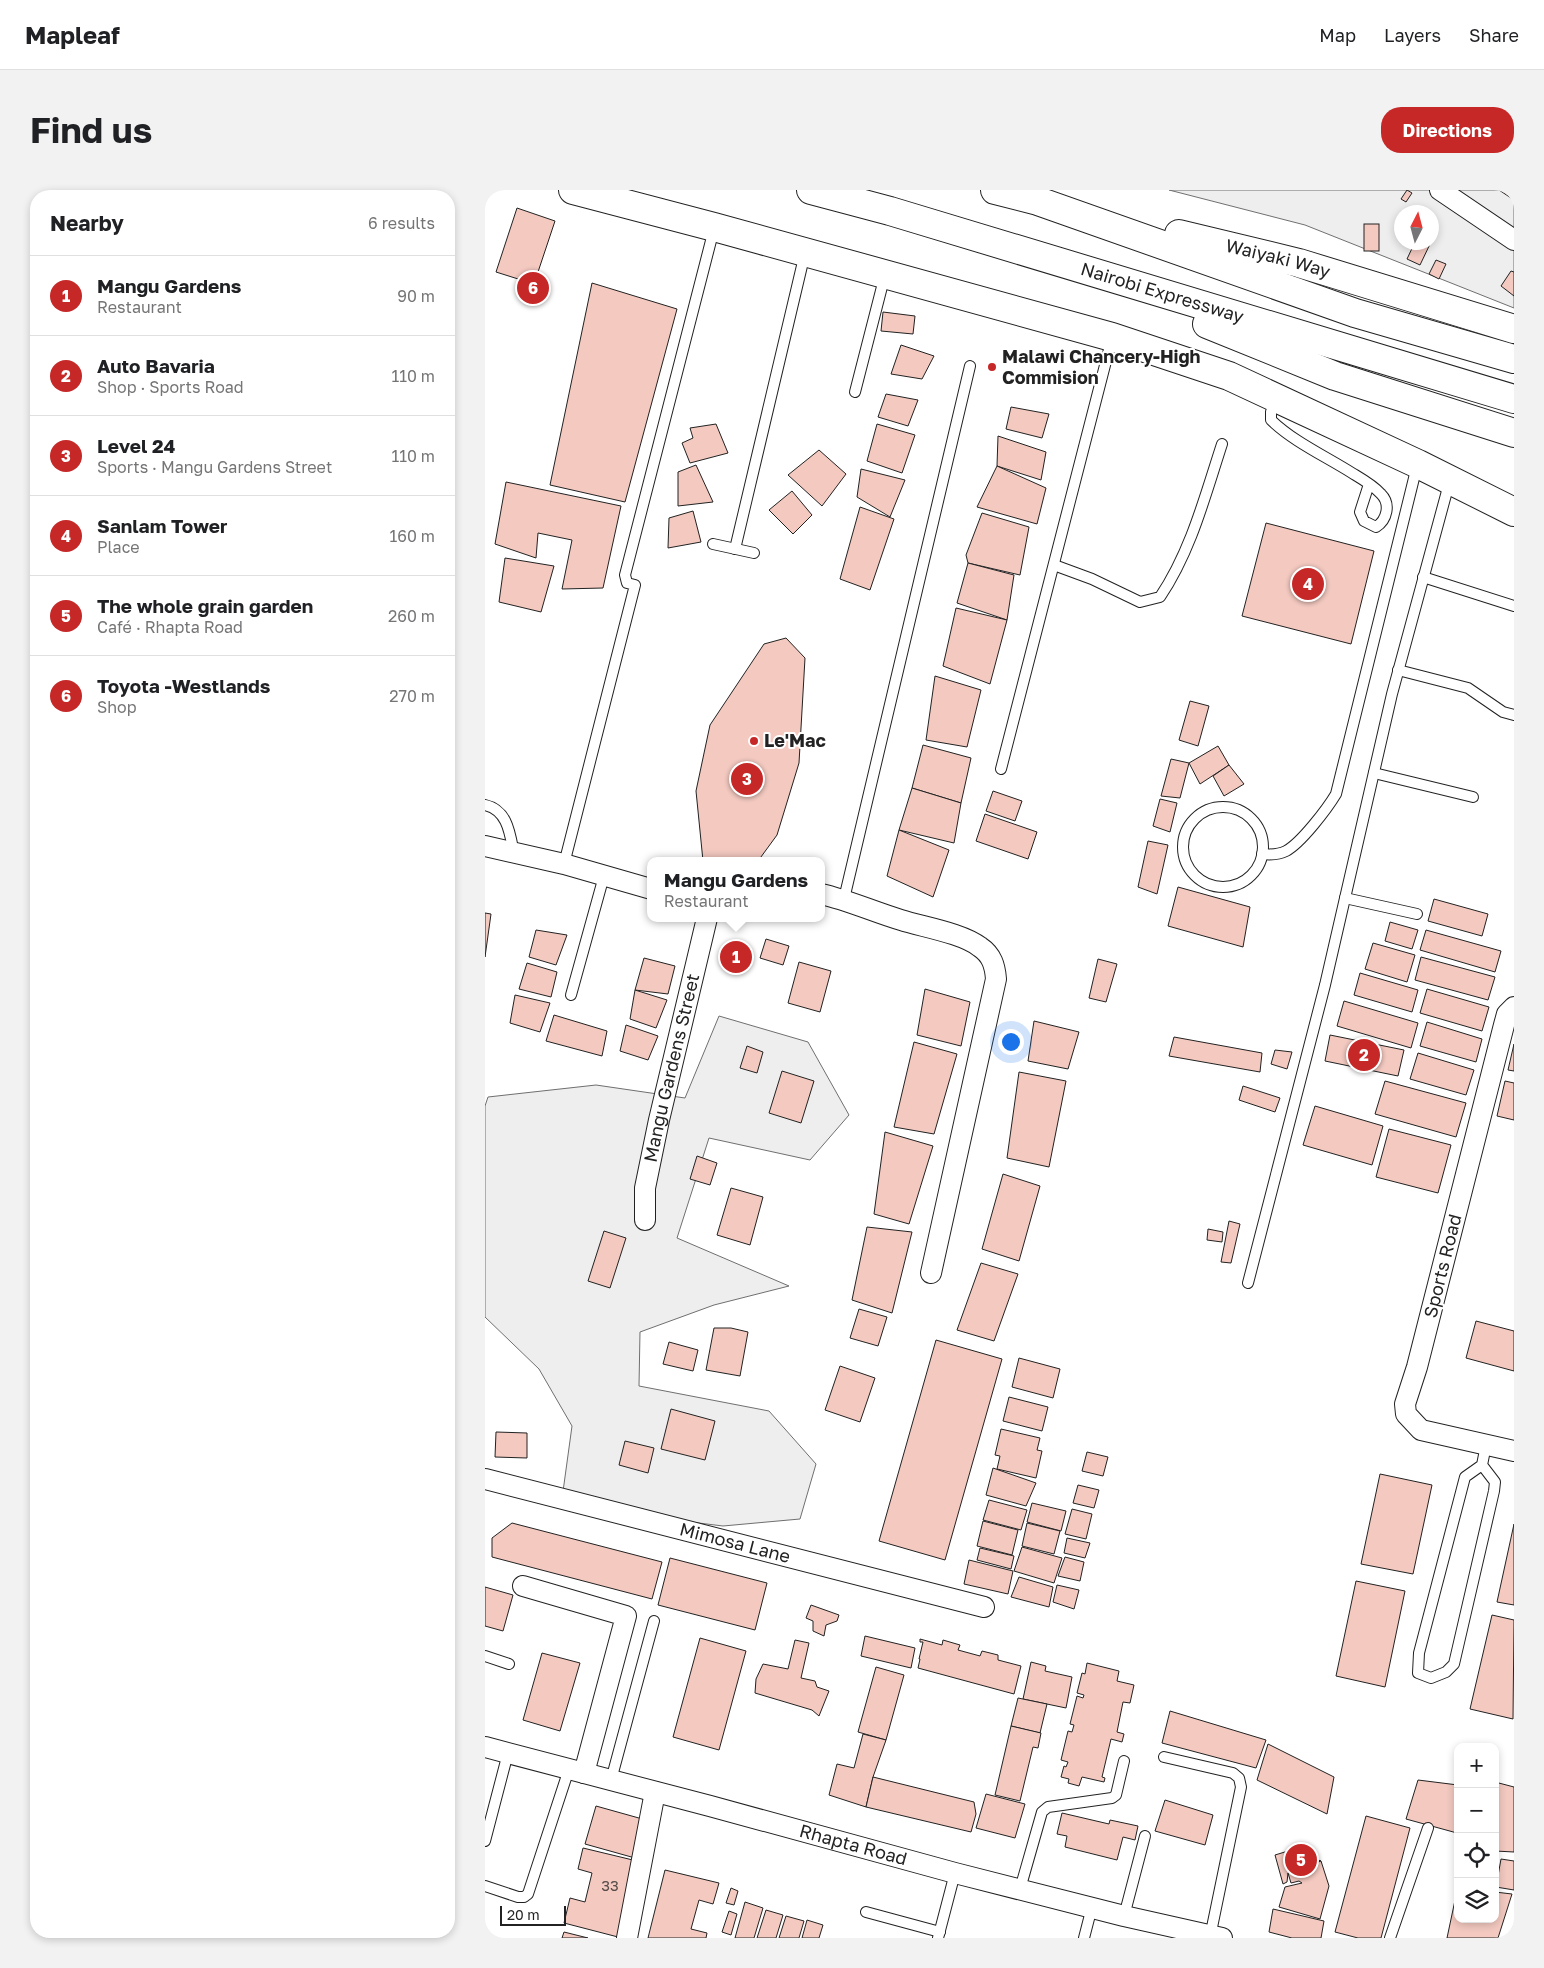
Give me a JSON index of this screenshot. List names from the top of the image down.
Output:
{
  "streets": {
    "highway": ["Waiyaki Way", "Nairobi Expressway"],
    "street": [
      "Mangu Gardens Street",
      "Sports Road",
      "Mimosa Lane",
      "Rhapta Road"
    ]
  },
  "places": ["Malawi Chancery-High Commision", "Le'Mac"],
  "house_numbers": ["33"],
  "scale_bar": "20 m",
  "north": "top",
  "page": {
    "header": "Mapleaf",
    "nav": ["Map", "Layers", "Share"],
    "buttons": "Directions",
    "title": "Find us",
    "heading": ["Nearby", "6 results"],
    "list": [
      {
        "mark": "1",
        "name": "Mangu Gardens",
        "note": "Restaurant",
        "value": "90 m"
      },
      {
        "mark": "2",
        "name": "Auto Bavaria",
        "note": "Shop · Sports Road",
        "value": "110 m"
      },
      {
        "mark": "3",
        "name": "Level 24",
        "note": "Sports · Mangu Gardens Street",
        "value": "110 m"
      },
      {
        "mark": "4",
        "name": "Sanlam Tower",
        "note": "Place",
        "value": "160 m"
      },
      {
        "mark": "5",
        "name": "The whole grain garden",
        "note": "Café · Rhapta Road",
        "value": "260 m"
      },
      {
        "mark": "6",
        "name": "Toyota -Westlands",
        "note": "Shop",
        "value": "270 m"
      }
    ],
    "pins": [
      "6",
      "4",
      "3",
      "1",
      "2",
      "5"
    ],
    "popup": ["Mangu Gardens", "Restaurant"],
    "map_buttons": ["+", "−"],
    "scale": "20 m"
  }
}
